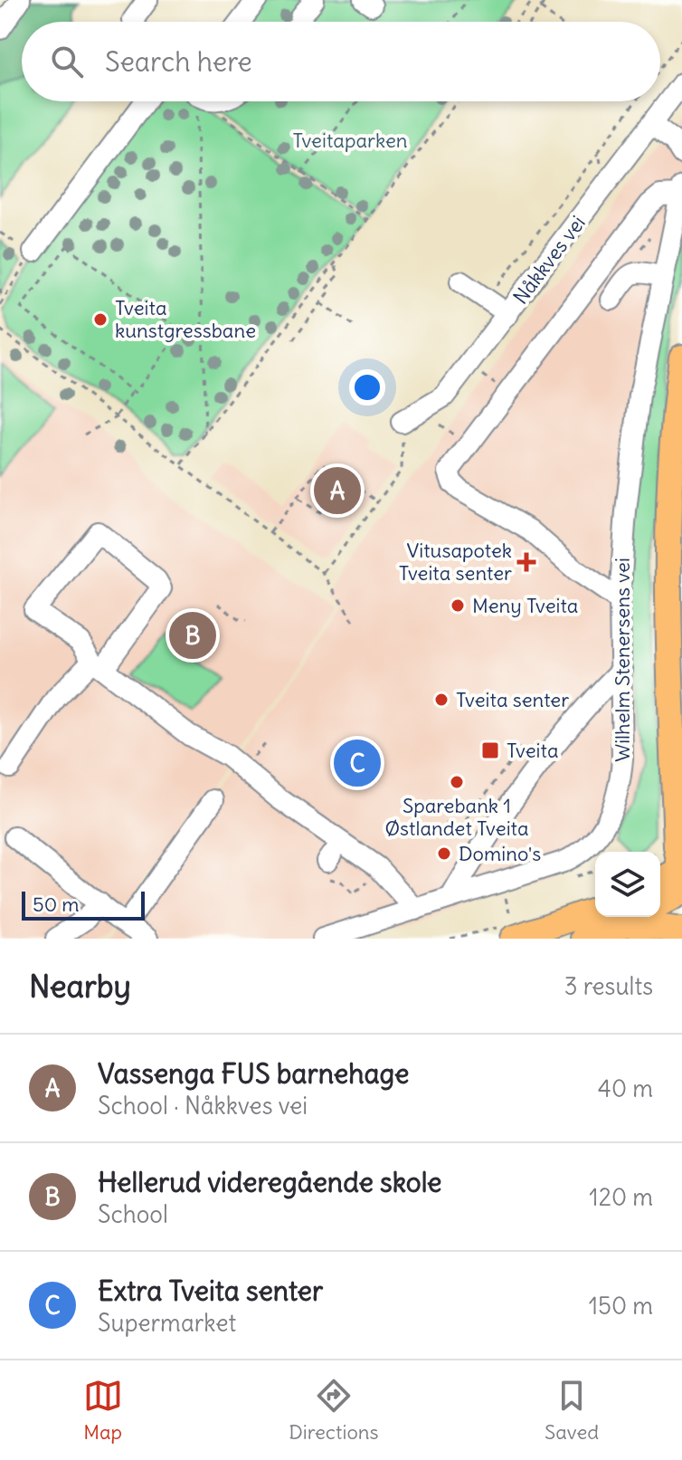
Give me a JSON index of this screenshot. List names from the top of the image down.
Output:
{
  "streets": {
    "street": ["Nåkkves vei", "Wilhelm Stenersens vei"]
  },
  "parks": ["Tveitaparken"],
  "places": {
    "other": [
      "Tveita kunstgressbane",
      "Meny Tveita",
      "Tveita senter",
      "Sparebank 1 Østlandet Tveita",
      "Domino's"
    ],
    "health": ["Vitusapotek Tveita senter"],
    "transit": ["Tveita"]
  },
  "scale_bar": "50 m",
  "page": {
    "search": "Search here",
    "pins": ["A", "B", "C"],
    "scale": "50 m",
    "heading": ["Nearby", "3 results"],
    "list": [
      {
        "mark": "A",
        "name": "Vassenga FUS barnehage",
        "note": "School · Nåkkves vei",
        "value": "40 m"
      },
      {
        "mark": "B",
        "name": "Hellerud videregående skole",
        "note": "School",
        "value": "120 m"
      },
      {
        "mark": "C",
        "name": "Extra Tveita senter",
        "note": "Supermarket",
        "value": "150 m"
      }
    ],
    "nav": ["Map", "Directions", "Saved"]
  }
}
